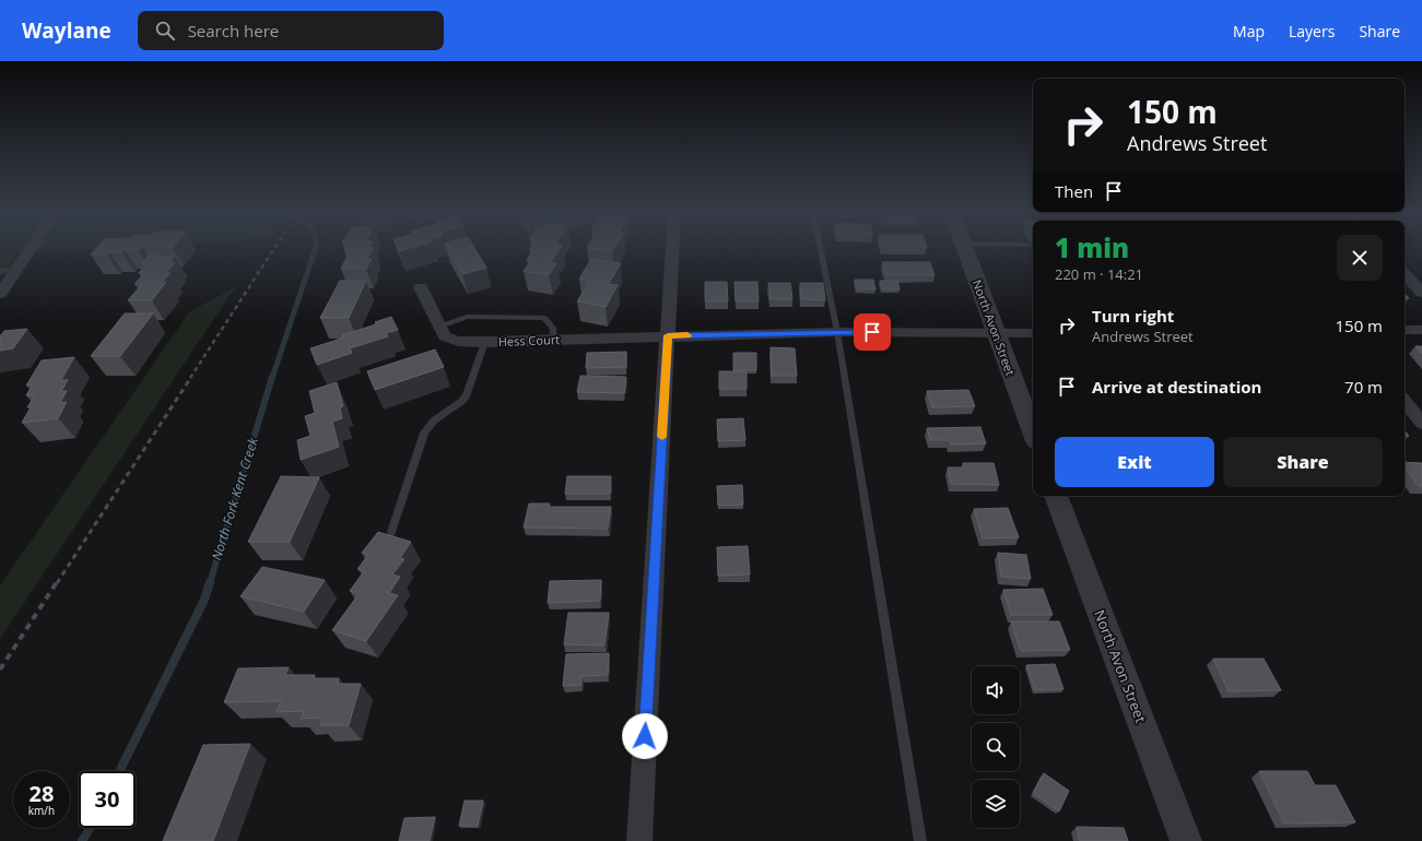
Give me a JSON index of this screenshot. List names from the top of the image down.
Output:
{
  "streets": {
    "street": ["North Avon Street", "Hess Court"]
  },
  "crossings": [
    ["North Avon Street", "Hess Court"]
  ],
  "water": ["North Fork Kent Creek"],
  "page": {
    "header": "Waylane",
    "search": "Search here",
    "nav": ["Map", "Layers", "Share"],
    "turn": ["150 m", "Andrews Street"],
    "then": "Then",
    "heading": ["1 min", "220 m · 14:21"],
    "list": [
      {
        "name": "Turn right",
        "note": "Andrews Street",
        "value": "150 m"
      },
      {
        "name": "Arrive at destination",
        "value": "70 m"
      }
    ],
    "buttons": ["Exit", "Share"],
    "speed": "28 km/h",
    "limit": "30"
  }
}
